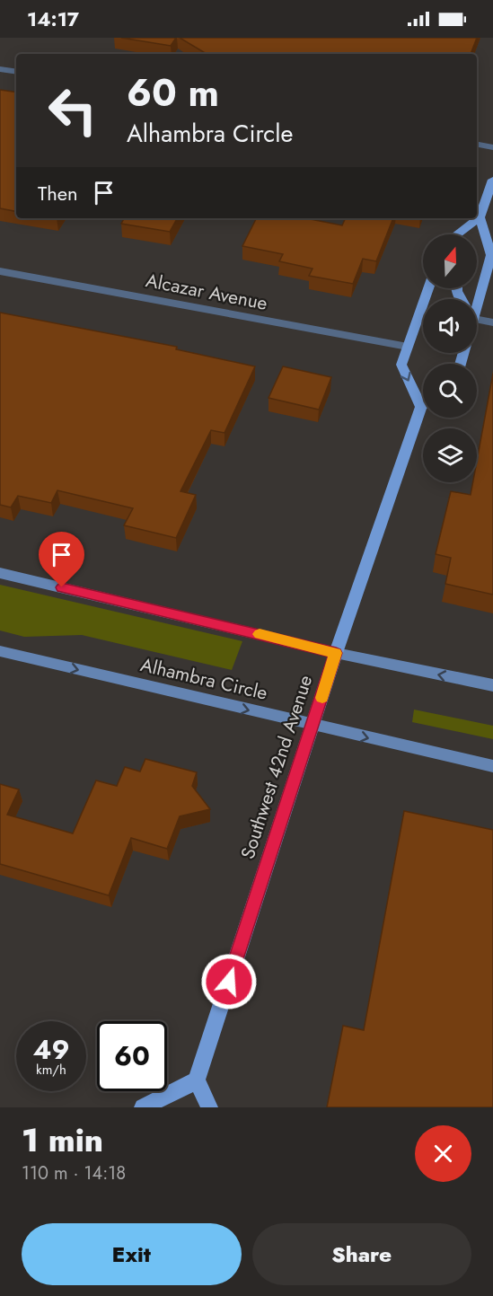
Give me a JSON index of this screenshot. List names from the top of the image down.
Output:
{
  "streets": {
    "main road": ["Southwest 42nd Avenue"],
    "street": ["Alcazar Avenue", "Alhambra Circle"]
  },
  "crossings": [
    ["Alcazar Avenue", "Southwest 42nd Avenue"],
    ["Alhambra Circle", "Southwest 42nd Avenue"]
  ],
  "north": "top",
  "page": {
    "status": "14:17",
    "turn": ["60 m", "Alhambra Circle"],
    "then": "Then",
    "speed": "49 km/h",
    "limit": "60",
    "heading": ["1 min", "110 m · 14:18"],
    "buttons": ["Exit", "Share"]
  }
}
